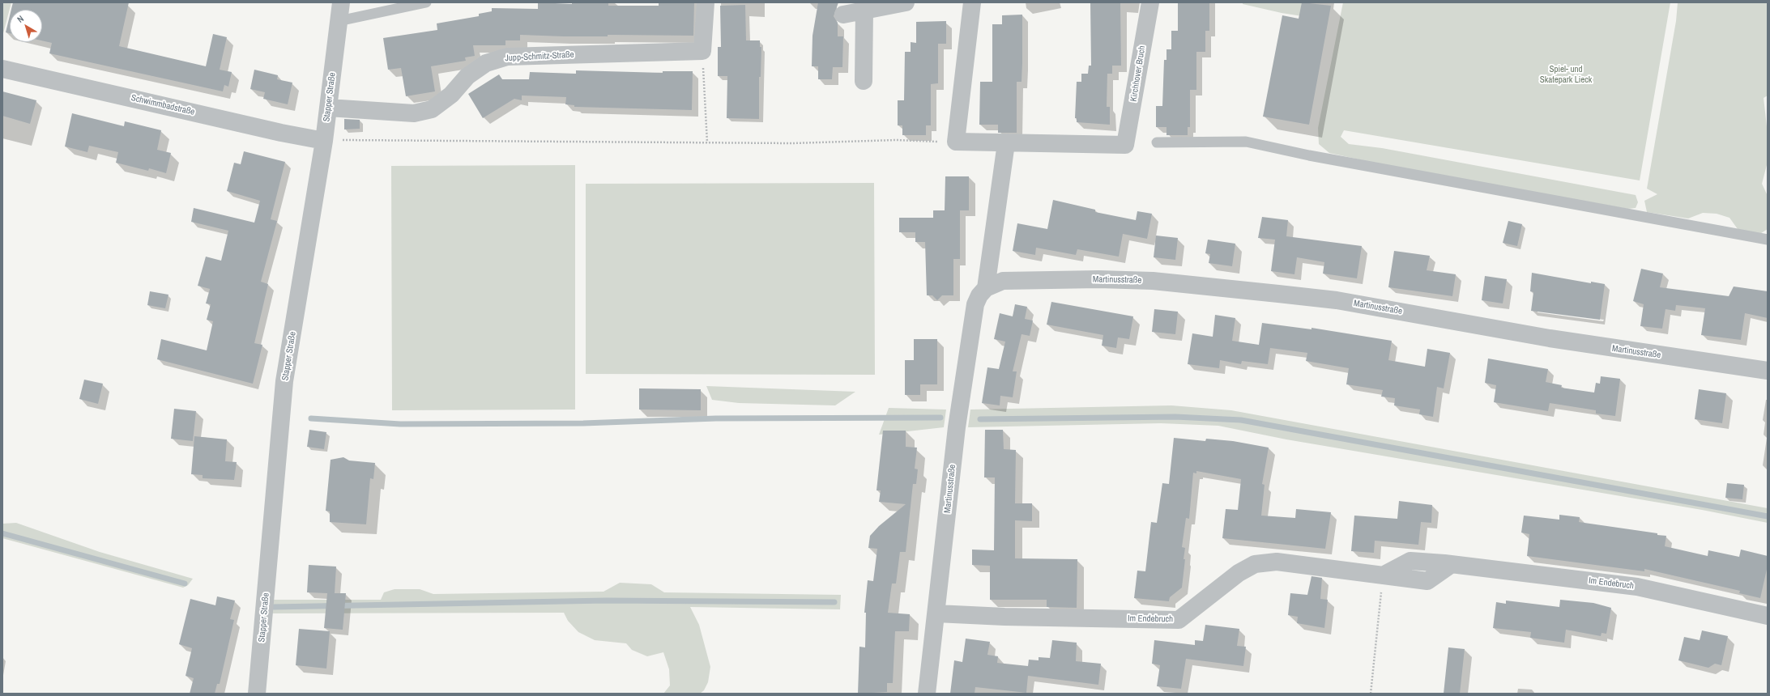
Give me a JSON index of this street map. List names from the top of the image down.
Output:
{
  "streets": {
    "street": [
      "Jupp-Schmitz-Straße",
      "Kirchhover Bruch",
      "Stapper Straße",
      "Schwimmbadstraße",
      "Martinusstraße",
      "Im Endebruch"
    ]
  },
  "crossings": [
    ["Jupp-Schmitz-Straße", "Stapper Straße"],
    ["Kirchhover Bruch", "Martinusstraße"],
    ["Stapper Straße", "Schwimmbadstraße"],
    ["Martinusstraße", "Im Endebruch"]
  ],
  "parks": ["Spiel- und Skatepark Lieck"],
  "north": "top left"
}
